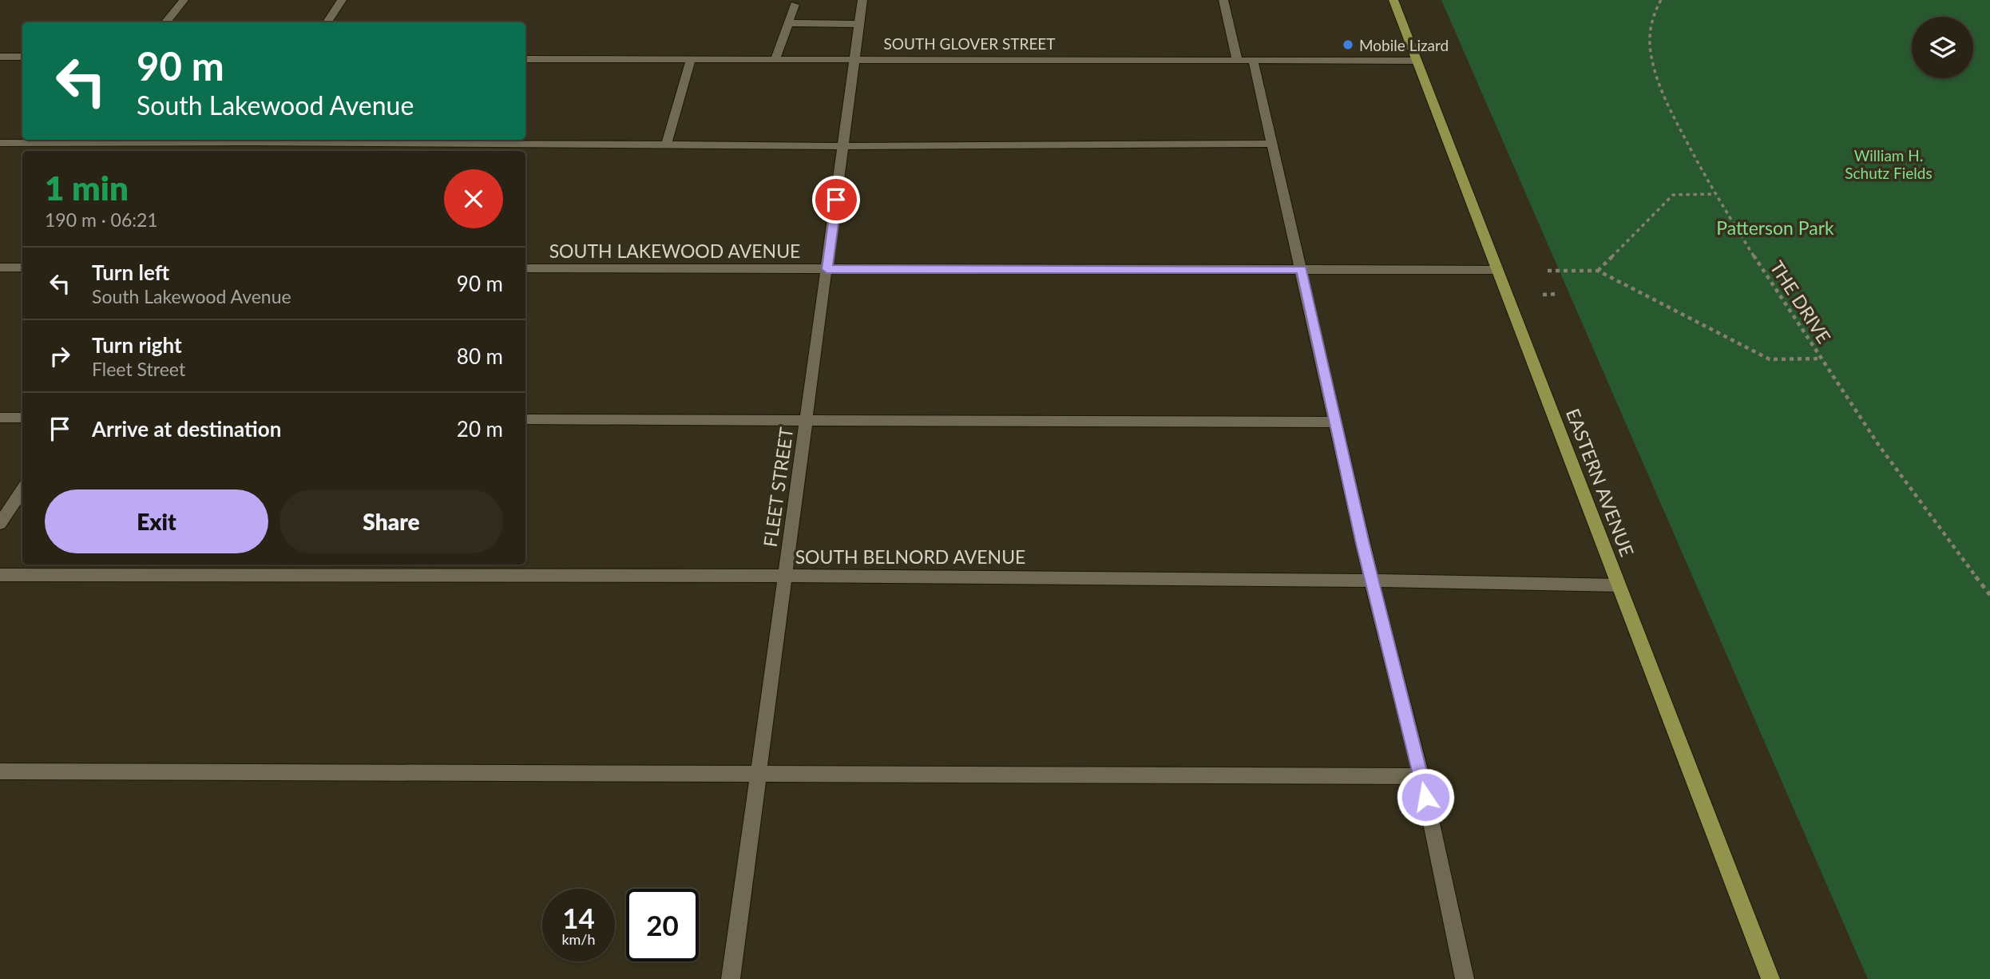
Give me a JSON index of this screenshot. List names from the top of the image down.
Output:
{
  "streets": {
    "main road": ["EASTERN AVENUE"],
    "street": [
      "SOUTH GLOVER STREET",
      "SOUTH LAKEWOOD AVENUE",
      "FLEET STREET",
      "SOUTH BELNORD AVENUE"
    ],
    "path": ["THE DRIVE"]
  },
  "crossings": [
    ["SOUTH GLOVER STREET", "EASTERN AVENUE"],
    ["SOUTH GLOVER STREET", "FLEET STREET"],
    ["SOUTH LAKEWOOD AVENUE", "EASTERN AVENUE"],
    ["SOUTH LAKEWOOD AVENUE", "FLEET STREET"],
    ["EASTERN AVENUE", "SOUTH BELNORD AVENUE"],
    ["FLEET STREET", "SOUTH BELNORD AVENUE"]
  ],
  "parks": ["William H. Schutz Fields", "Patterson Park"],
  "places": ["Mobile Lizard"],
  "page": {
    "turn": ["90 m", "South Lakewood Avenue"],
    "heading": ["1 min", "190 m · 06:21"],
    "list": [
      {
        "name": "Turn left",
        "note": "South Lakewood Avenue",
        "value": "90 m"
      },
      {
        "name": "Turn right",
        "note": "Fleet Street",
        "value": "80 m"
      },
      {
        "name": "Arrive at destination",
        "value": "20 m"
      }
    ],
    "buttons": ["Exit", "Share"],
    "speed": "14 km/h",
    "limit": "20"
  }
}
